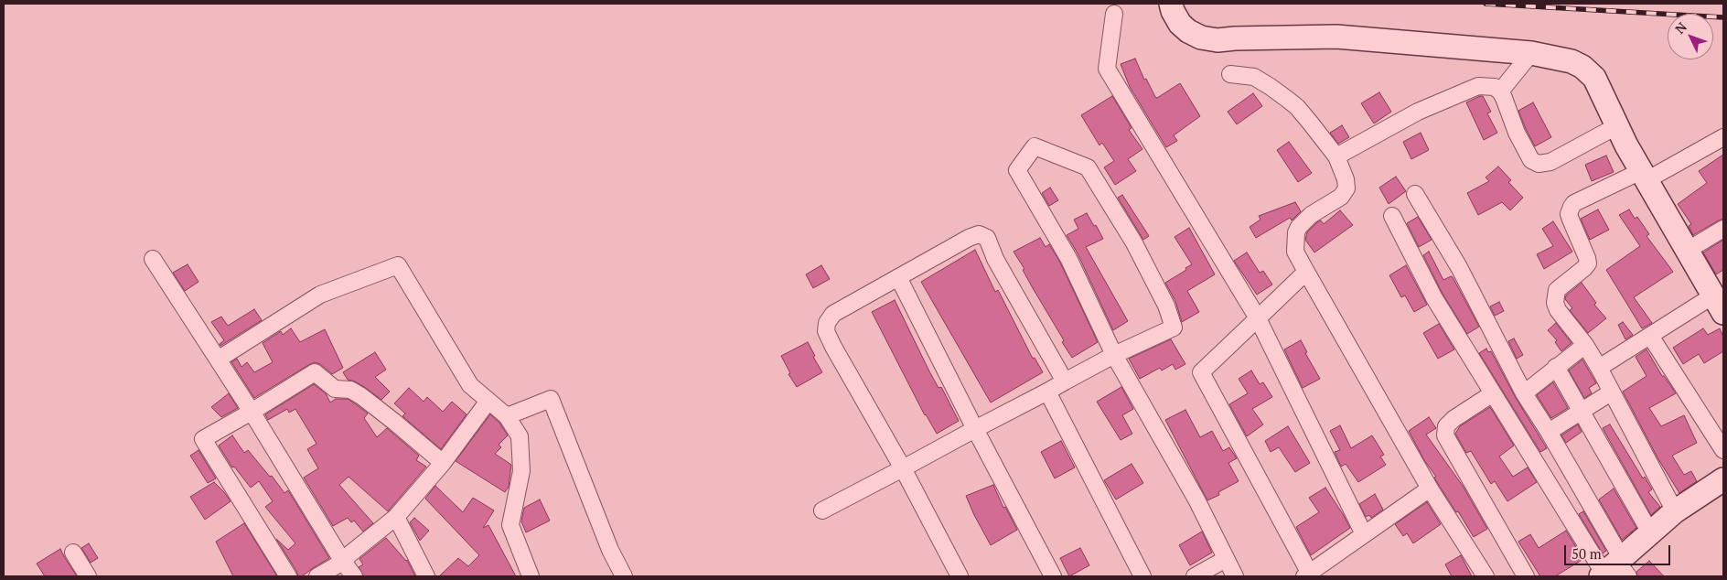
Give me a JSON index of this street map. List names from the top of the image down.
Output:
{
  "scale_bar": "50 m",
  "north": "top left"
}
